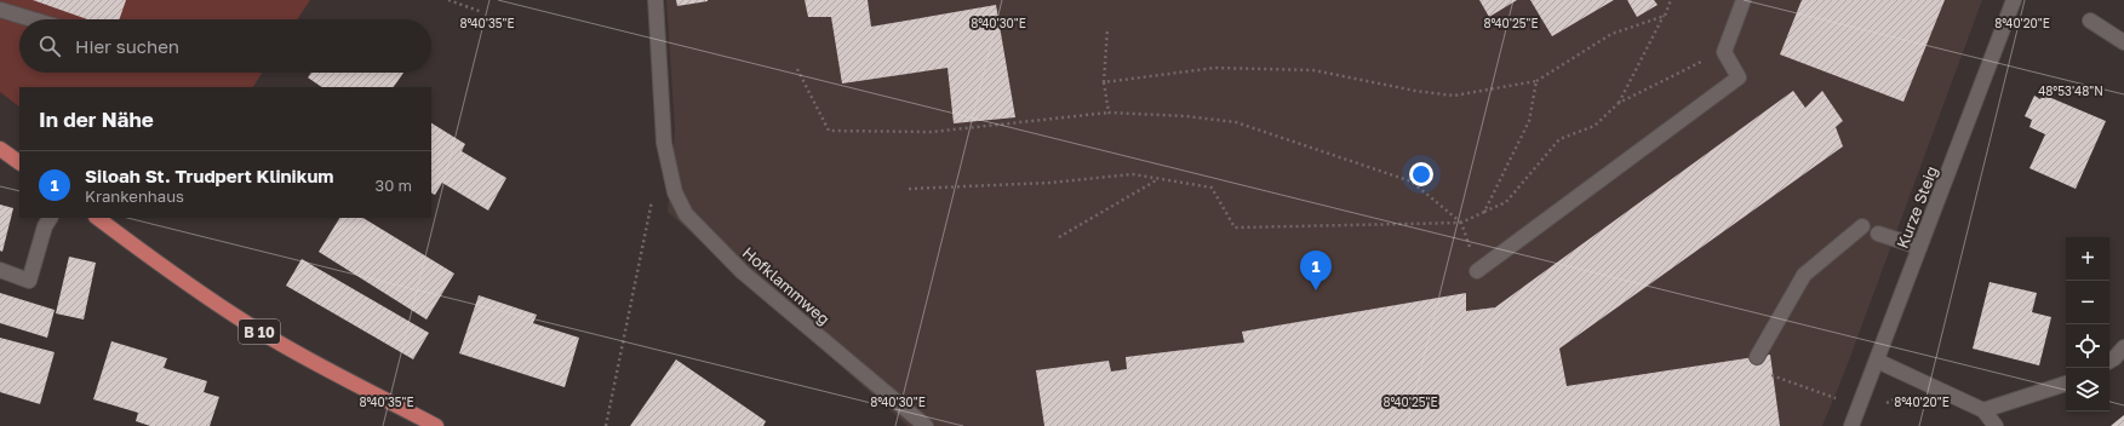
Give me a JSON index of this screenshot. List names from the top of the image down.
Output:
{
  "streets": {
    "main road": ["Kurze Steig", "Hofklammweg", "B 10"]
  },
  "page": {
    "search": "Hier suchen",
    "heading": "In der Nähe",
    "list": [
      {
        "mark": "1",
        "name": "Siloah St. Trudpert Klinikum",
        "note": "Krankenhaus",
        "value": "30 m"
      }
    ],
    "map_buttons": ["+", "−"],
    "pins": "1"
  },
  "coordinates": [
    "8°40'35\"E",
    "8°40'30\"E",
    "8°40'25\"E",
    "8°40'20\"E",
    "48°53'48\"N"
  ]
}
